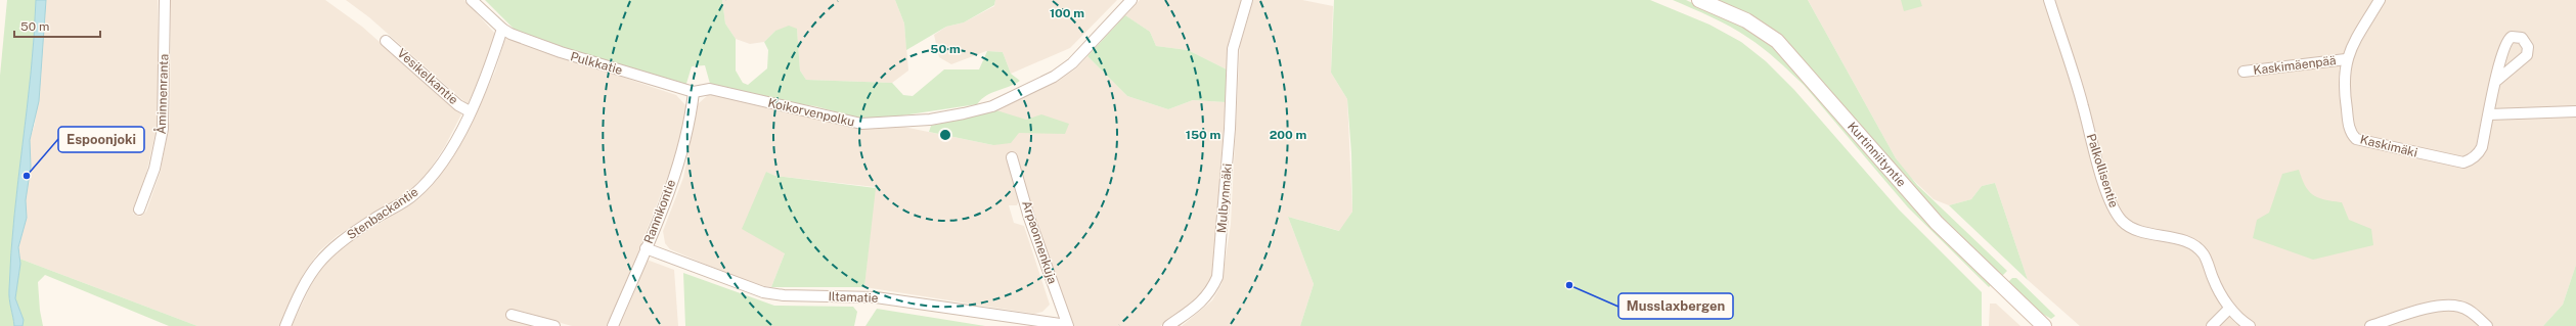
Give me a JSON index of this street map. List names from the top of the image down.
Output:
{
  "streets": {
    "street": [
      "Pulkkatie",
      "Kaskimäenpää",
      "Vesikelkantie",
      "Åminnenranta",
      "Koikorvenpolku",
      "Kaskimäki",
      "Kurtinniityntie",
      "Palkollisentie",
      "Mulbynmäki",
      "Rannikontie",
      "Stenbackantie",
      "Arpaonnenkuja",
      "Iltamatie"
    ]
  },
  "crossings": [
    ["Pulkkatie", "Koikorvenpolku"],
    ["Pulkkatie", "Rannikontie"],
    ["Pulkkatie", "Stenbackantie"],
    ["Kaskimäenpää", "Kaskimäki"],
    ["Vesikelkantie", "Stenbackantie"],
    ["Koikorvenpolku", "Rannikontie"],
    ["Rannikontie", "Iltamatie"],
    ["Arpaonnenkuja", "Iltamatie"]
  ],
  "places": ["Espoonjoki", "Musslaxbergen"],
  "scale_bar": "50 m",
  "rings": [
    "100 m",
    "50 m",
    "150 m",
    "200 m"
  ]
}
